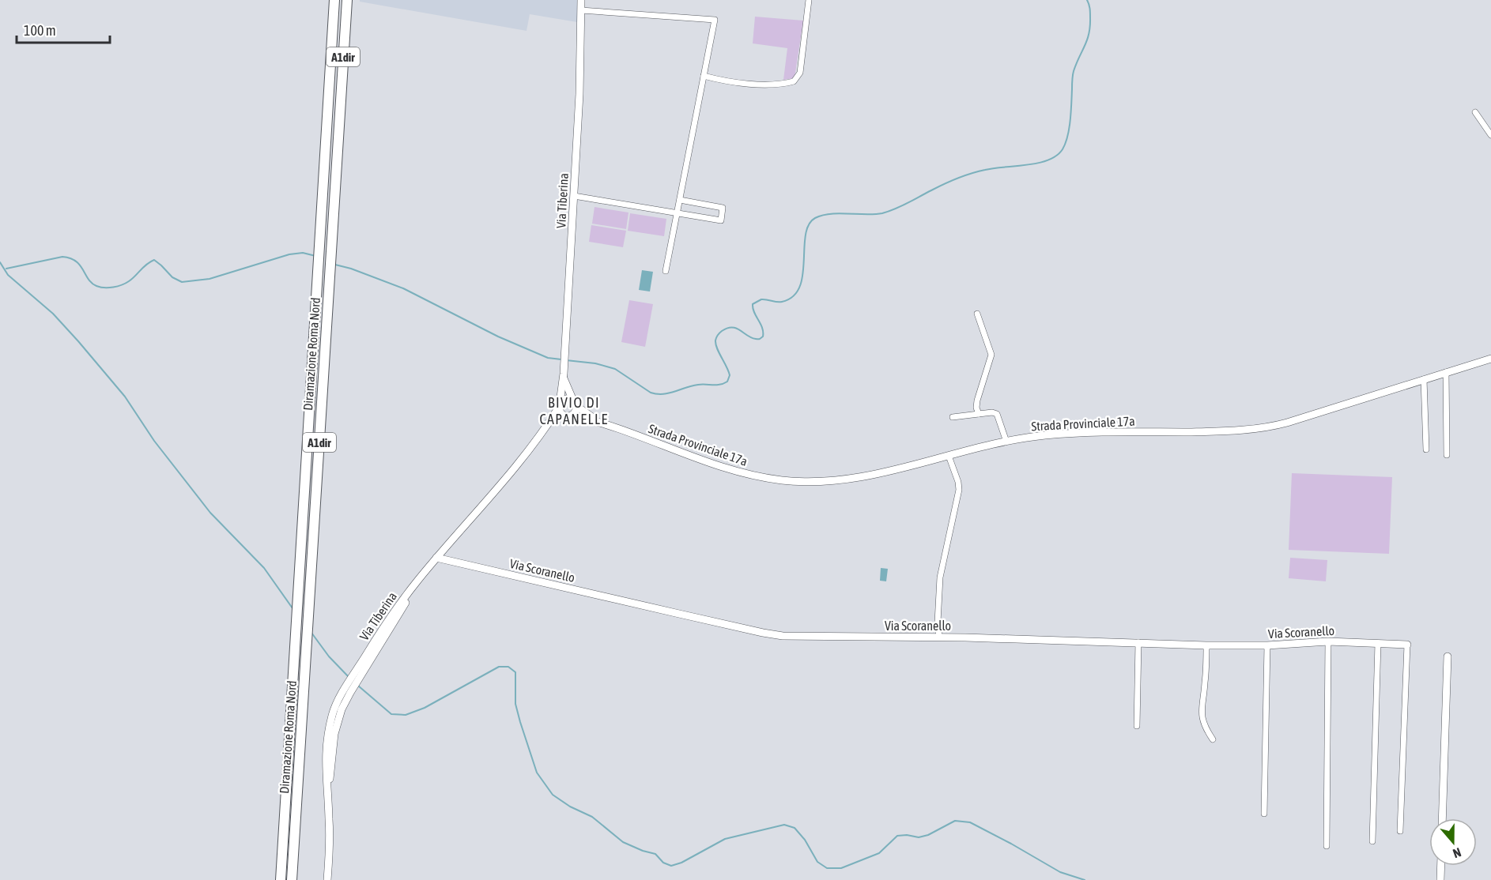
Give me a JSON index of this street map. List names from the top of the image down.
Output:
{
  "streets": {
    "highway": ["A1dir", "Diramazione Roma Nord"],
    "main road": ["Via Tiberina", "Strada Provinciale 17a", "Via Scoranello"]
  },
  "crossings": [
    ["Via Tiberina", "Via Scoranello"]
  ],
  "districts": ["BIVIO DI CAPANELLE"],
  "scale_bar": "100 m",
  "north": "bottom"
}
